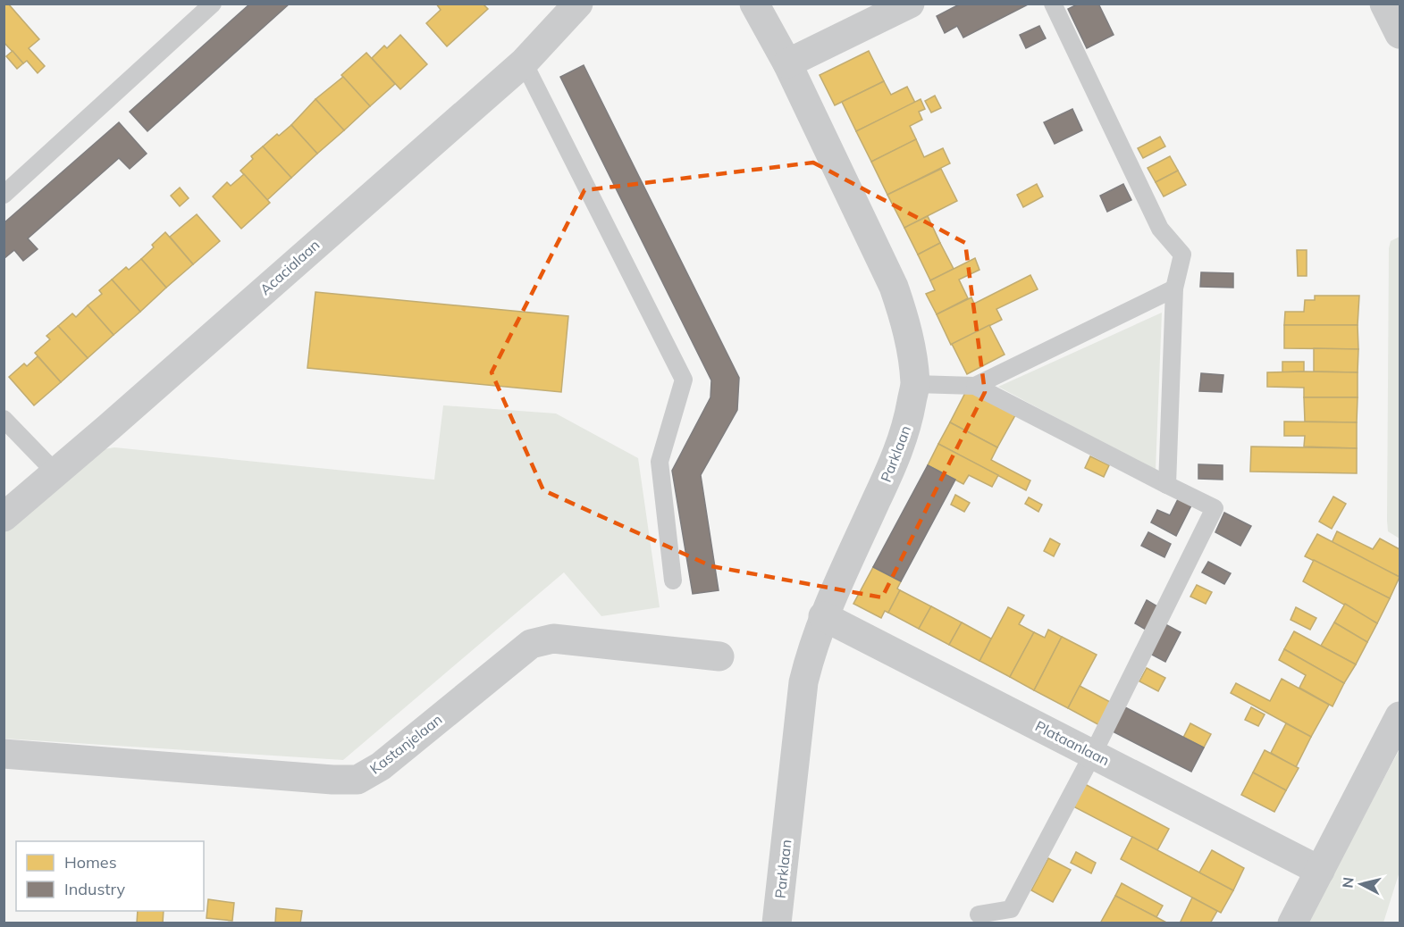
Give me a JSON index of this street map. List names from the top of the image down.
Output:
{
  "streets": {
    "street": [
      "Acacialaan",
      "Parklaan",
      "Plataanlaan",
      "Kastanjelaan"
    ]
  },
  "crossings": [
    ["Parklaan", "Plataanlaan"]
  ],
  "legend": ["Homes", "Industry"],
  "north": "left"
}
